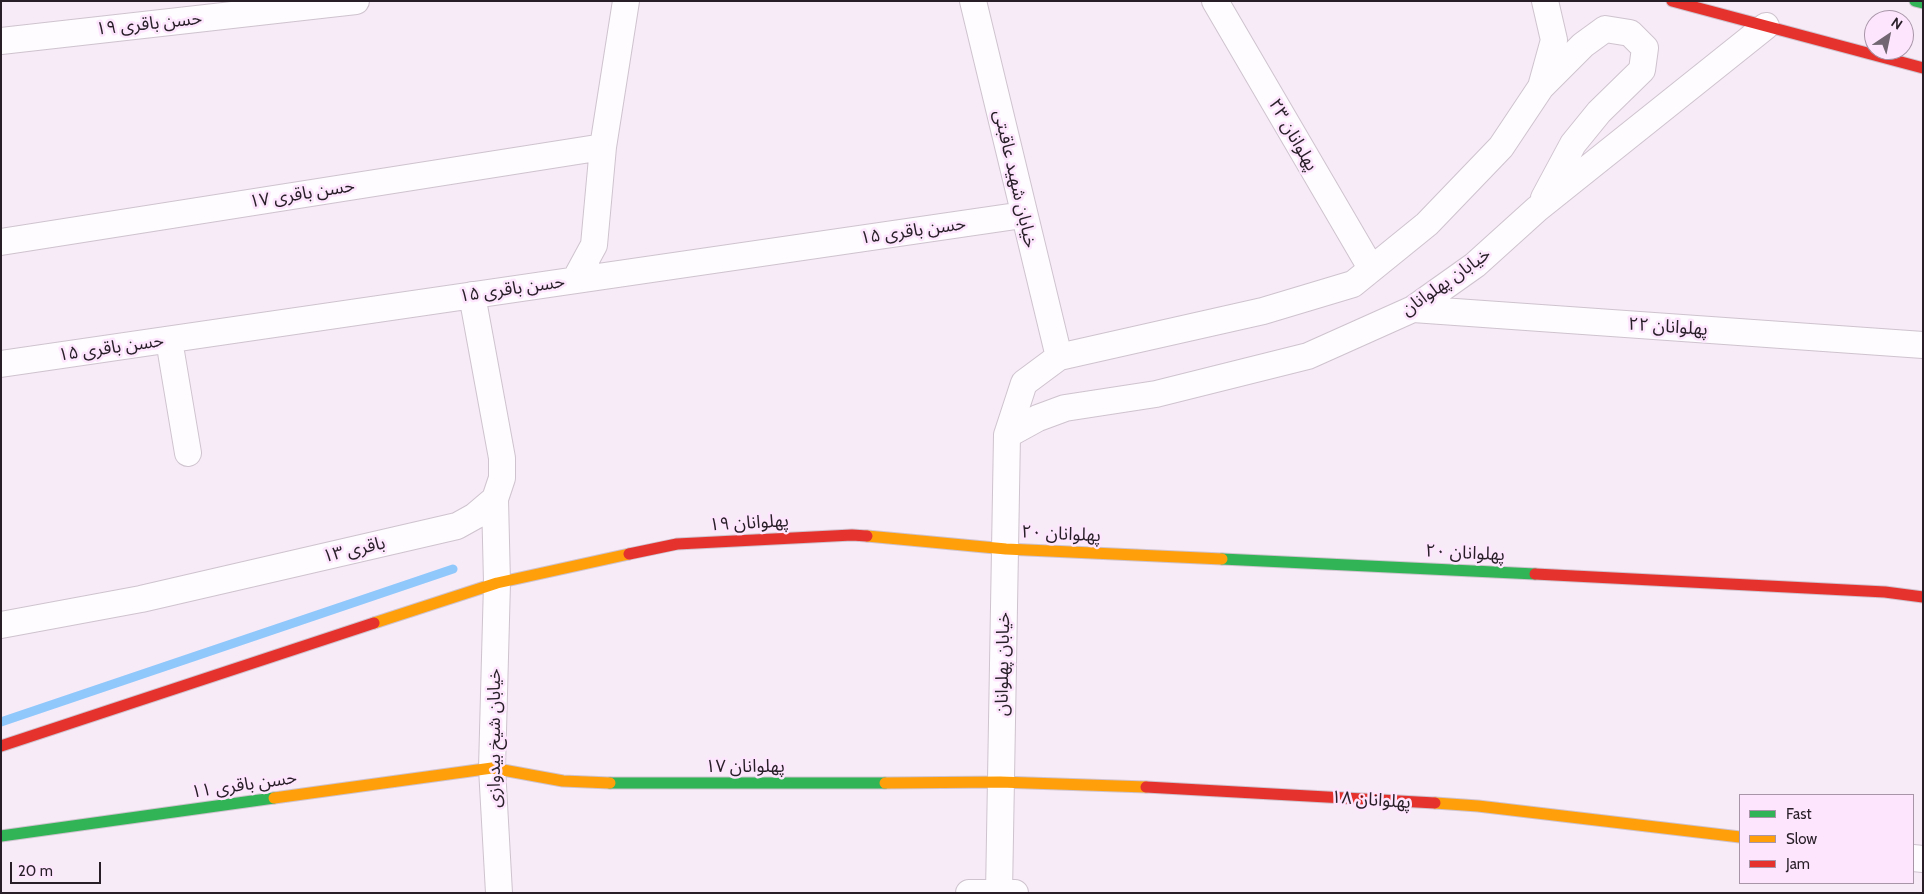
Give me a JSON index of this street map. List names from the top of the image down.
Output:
{
  "streets": {
    "street": [
      "حسن باقری ۱۹",
      "پهلوانان ۲۳",
      "خیابان شهید عاقبتی",
      "حسن باقری ۱۷",
      "حسن باقری ۱۵",
      "خیابان پهلوانان",
      "پهلوانان ۲۲",
      "پهلوانان ۱۹",
      "پهلوانان ۲۰",
      "باقری ۱۳",
      "خیابان شیخ بیدوازی",
      "پهلوانان ۱۷",
      "حسن باقری ۱۱",
      "پهلوانان ۱۸"
    ]
  },
  "crossings": [
    ["پهلوانان ۲۳", "خیابان پهلوانان"],
    ["خیابان شهید عاقبتی", "حسن باقری ۱۵"],
    ["خیابان شهید عاقبتی", "خیابان پهلوانان"],
    ["خیابان پهلوانان", "پهلوانان ۲۲"],
    ["خیابان پهلوانان", "پهلوانان ۱۹"],
    ["خیابان پهلوانان", "پهلوانان ۲۰"],
    ["خیابان پهلوانان", "پهلوانان ۱۷"],
    ["خیابان پهلوانان", "پهلوانان ۱۸"],
    ["پهلوانان ۱۹", "پهلوانان ۲۰"],
    ["پهلوانان ۱۹", "خیابان شیخ بیدوازی"],
    ["باقری ۱۳", "خیابان شیخ بیدوازی"],
    ["خیابان شیخ بیدوازی", "پهلوانان ۱۷"],
    ["خیابان شیخ بیدوازی", "حسن باقری ۱۱"],
    ["پهلوانان ۱۷", "حسن باقری ۱۱"],
    ["پهلوانان ۱۷", "پهلوانان ۱۸"]
  ],
  "legend": ["Fast", "Slow", "Jam"],
  "scale_bar": "20 m",
  "north": "top right"
}
